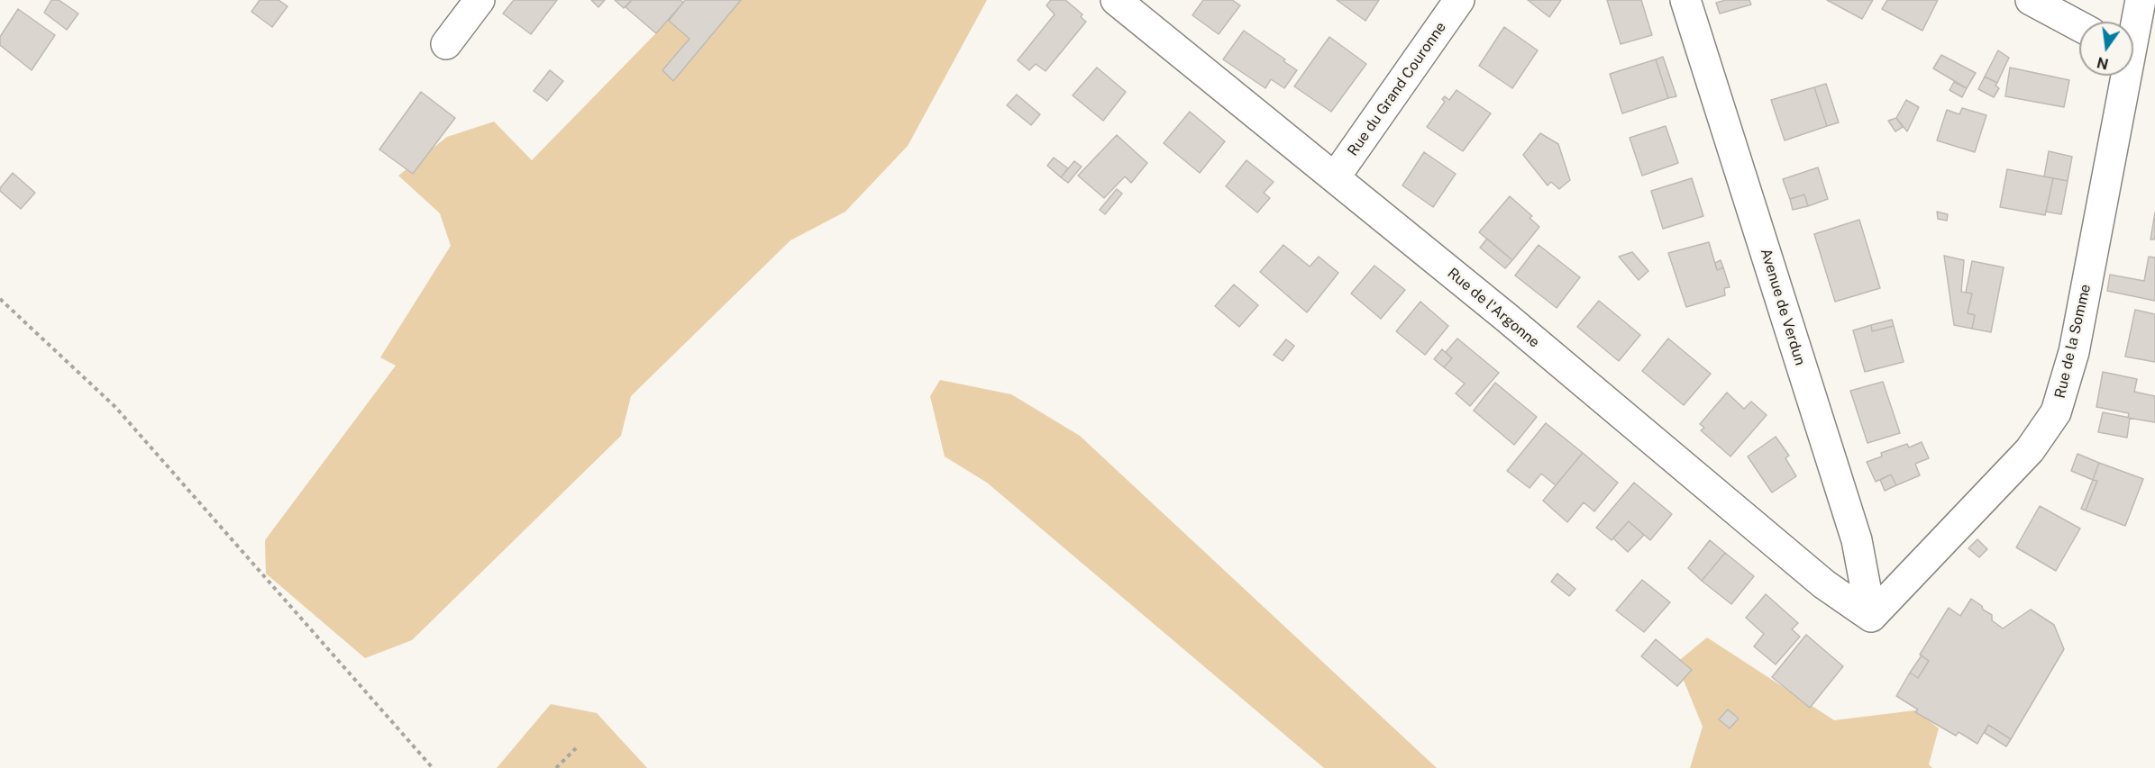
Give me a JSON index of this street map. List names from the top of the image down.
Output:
{
  "streets": {
    "street": [
      "Rue du Grand Couronne",
      "Avenue de Verdun",
      "Rue de l'Argonne",
      "Rue de la Somme"
    ]
  },
  "crossings": [
    ["Rue du Grand Couronne", "Rue de l'Argonne"],
    ["Avenue de Verdun", "Rue de l'Argonne"],
    ["Avenue de Verdun", "Rue de la Somme"],
    ["Rue de l'Argonne", "Rue de la Somme"]
  ],
  "north": "bottom"
}
